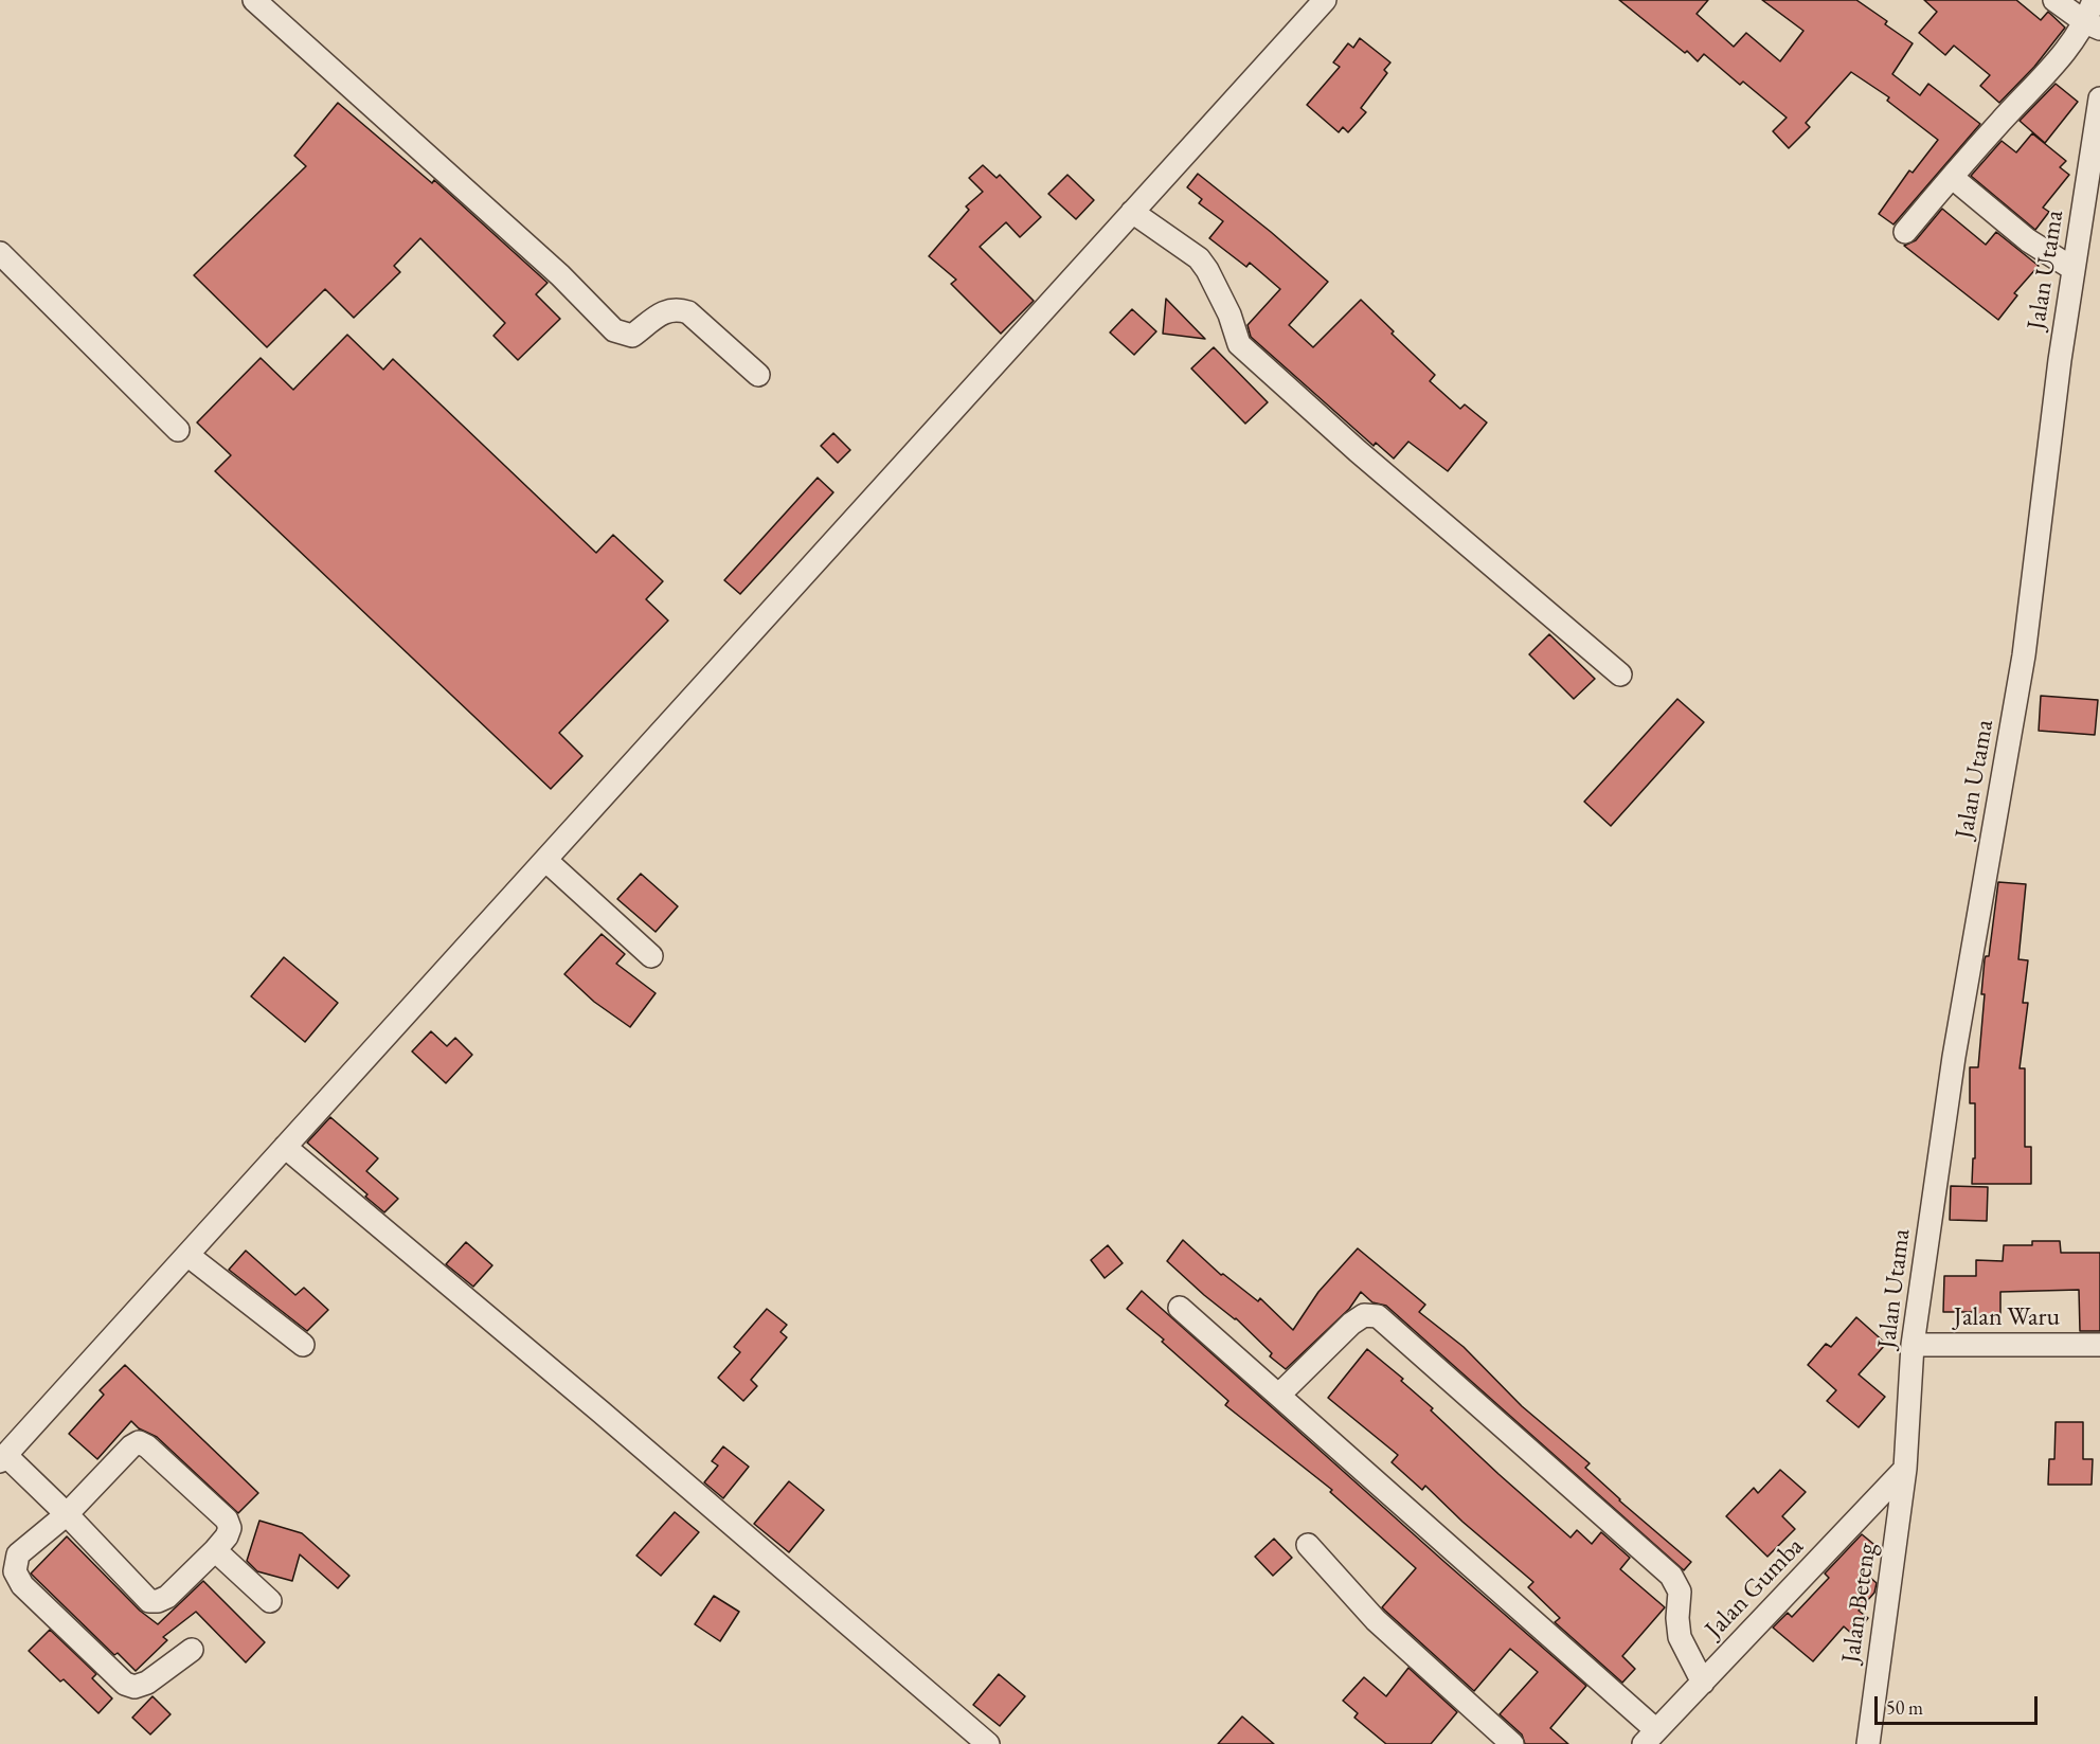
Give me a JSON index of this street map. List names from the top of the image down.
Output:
{
  "streets": {
    "street": [
      "Jalan Utama",
      "Jalan Waru",
      "Jalan Gumba",
      "Jalan Beteng"
    ]
  },
  "crossings": [
    ["Jalan Utama", "Jalan Waru"],
    ["Jalan Utama", "Jalan Gumba"],
    ["Jalan Utama", "Jalan Beteng"],
    ["Jalan Gumba", "Jalan Beteng"]
  ],
  "scale_bar": "50 m"
}
